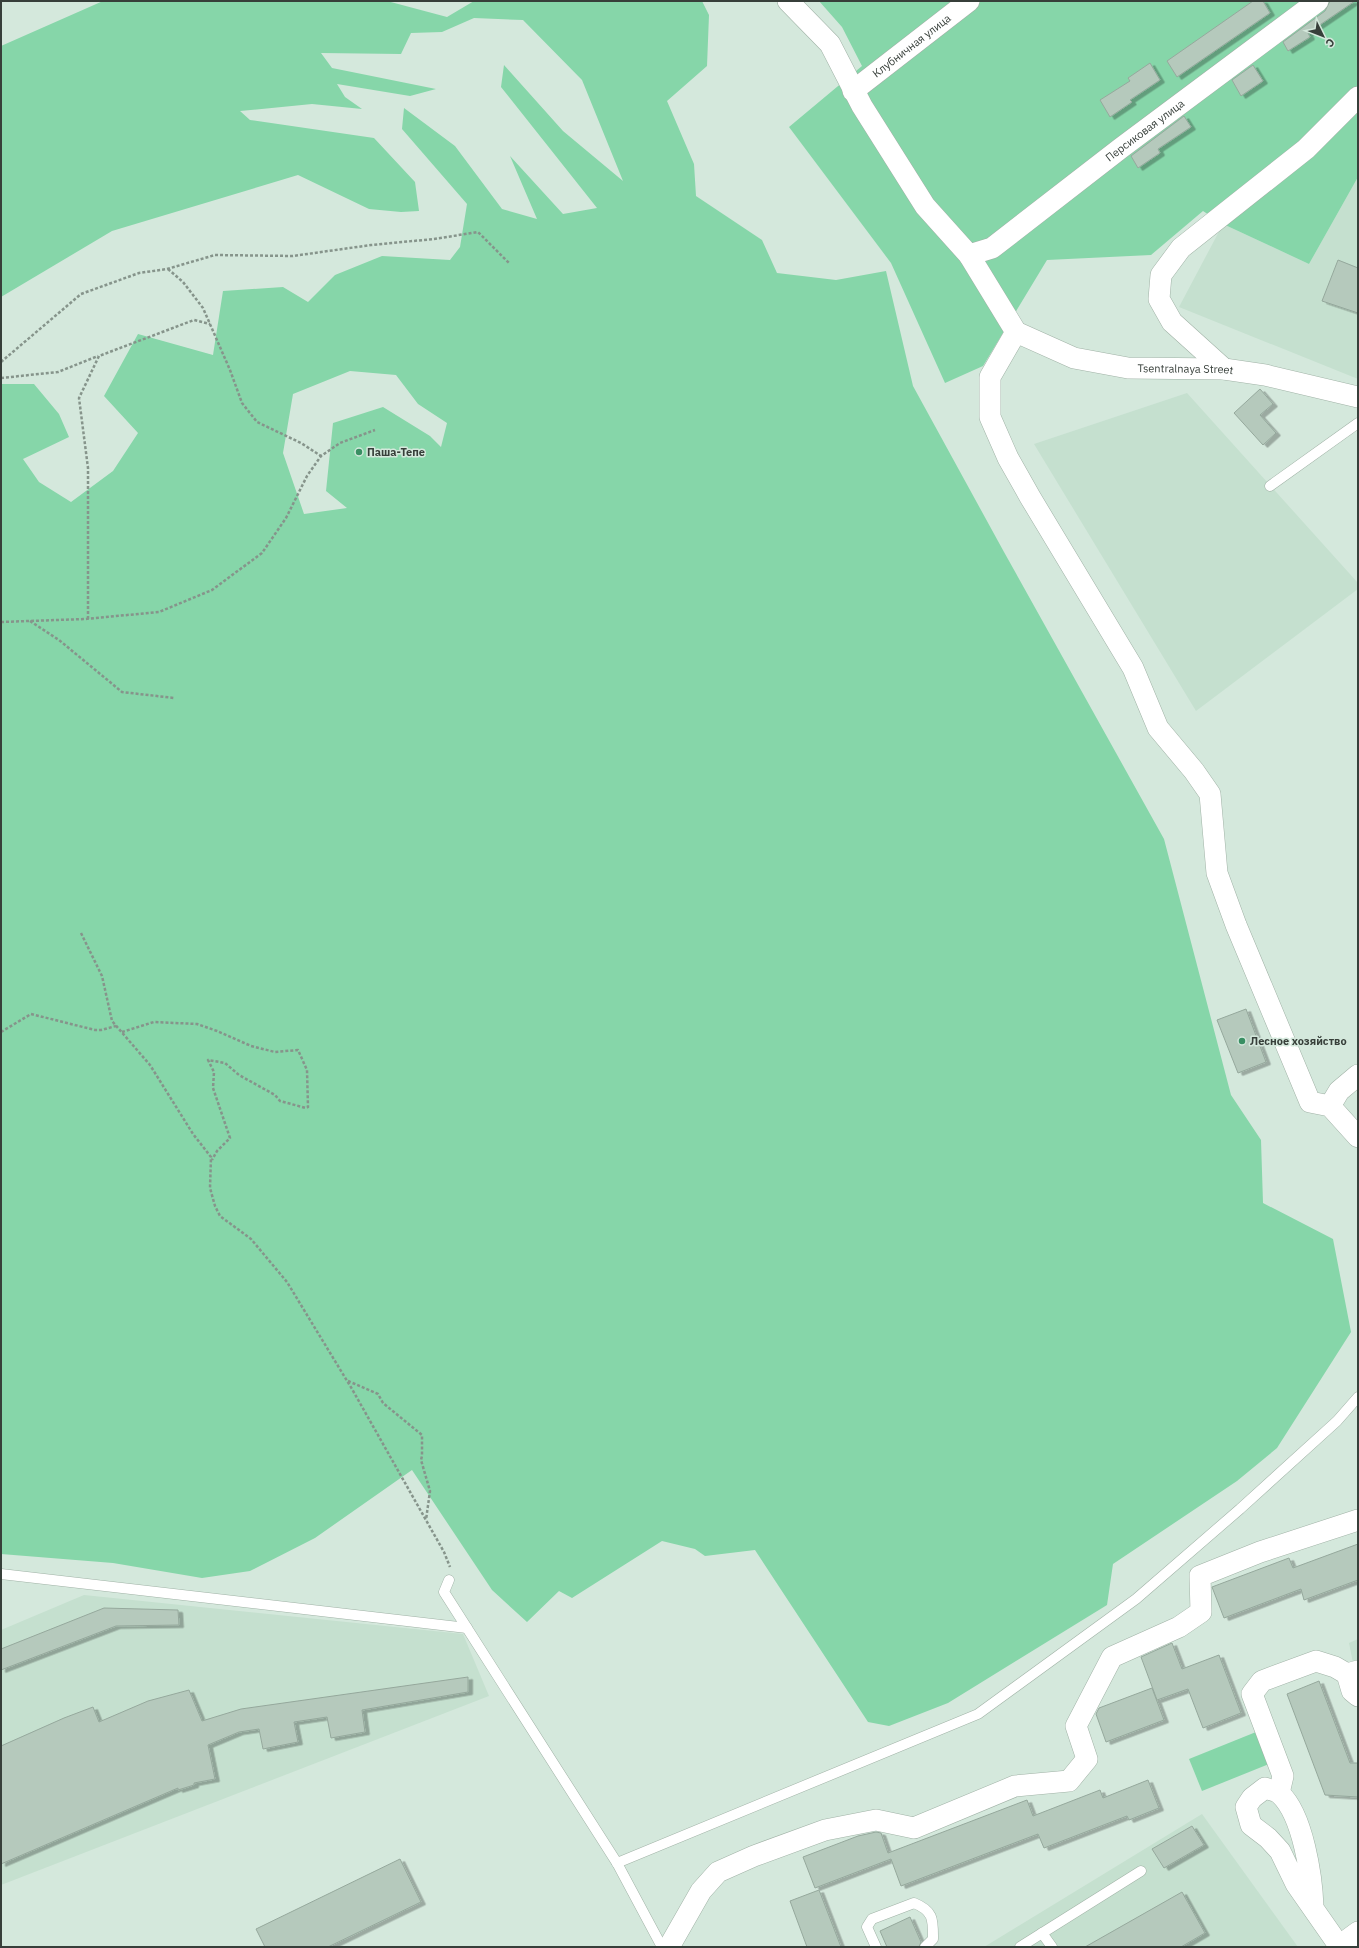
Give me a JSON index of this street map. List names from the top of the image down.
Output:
{
  "streets": {
    "street": ["Клубничная улица", "Персиковая улица", "Tsentralnaya Street"]
  },
  "places": ["Паша-Тепе", "Лесное хозяйство"],
  "north": "bottom right"
}
